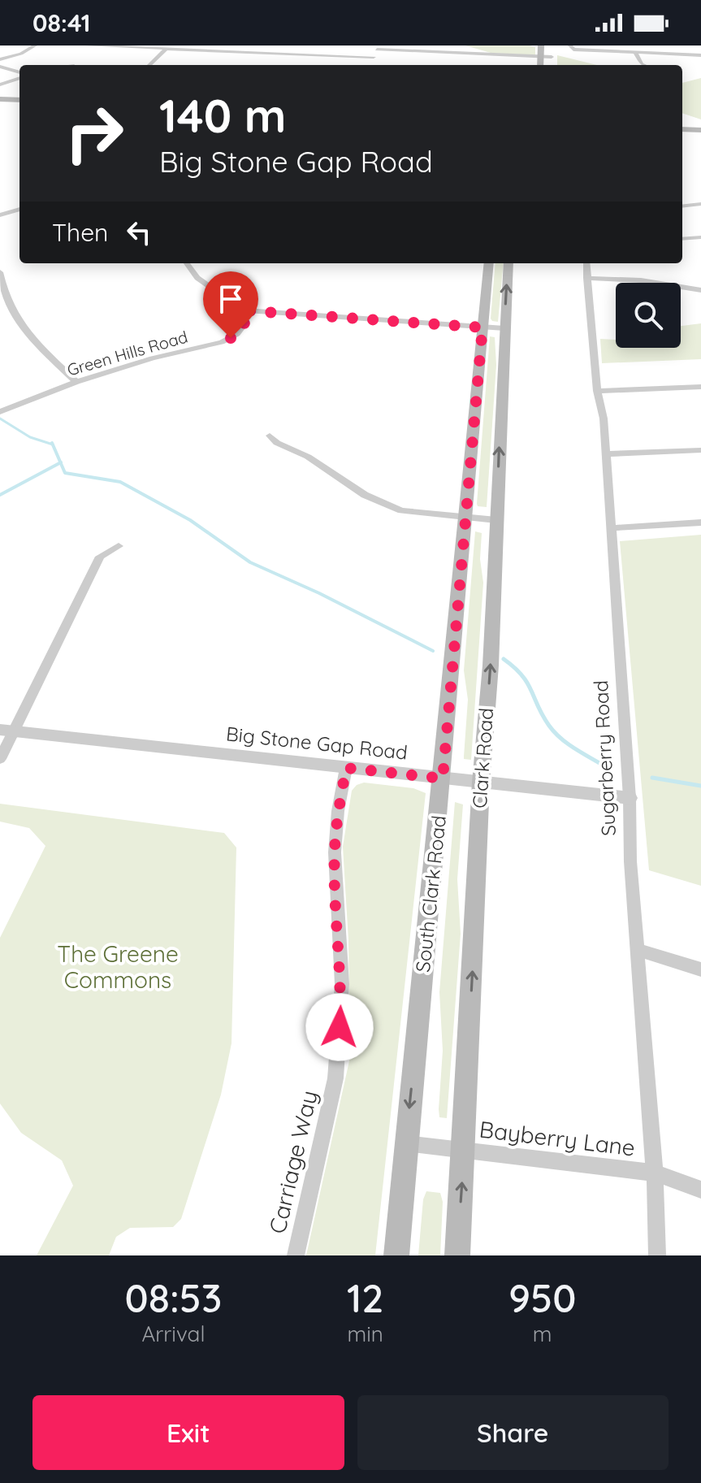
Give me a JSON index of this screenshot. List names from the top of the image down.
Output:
{
  "streets": {
    "main road": ["Clark Road", "South Clark Road"],
    "street": [
      "Green Hills Road",
      "Big Stone Gap Road",
      "Sugarberry Road",
      "Bayberry Lane",
      "Carriage Way"
    ]
  },
  "crossings": [
    ["Big Stone Gap Road", "Clark Road"],
    ["Big Stone Gap Road", "Sugarberry Road"],
    ["Big Stone Gap Road", "South Clark Road"],
    ["Big Stone Gap Road", "Carriage Way"],
    ["Clark Road", "Bayberry Lane"],
    ["Sugarberry Road", "Bayberry Lane"],
    ["South Clark Road", "Bayberry Lane"]
  ],
  "one_way": ["Clark Road", "South Clark Road"],
  "parks": ["The Greene Commons"],
  "page": {
    "status": "08:41",
    "turn": ["140 m", "Big Stone Gap Road"],
    "then": "Then",
    "eta": [
      "08:53",
      "Arrival",
      "12",
      "min",
      "950",
      "m"
    ],
    "buttons": ["Exit", "Share"]
  }
}
